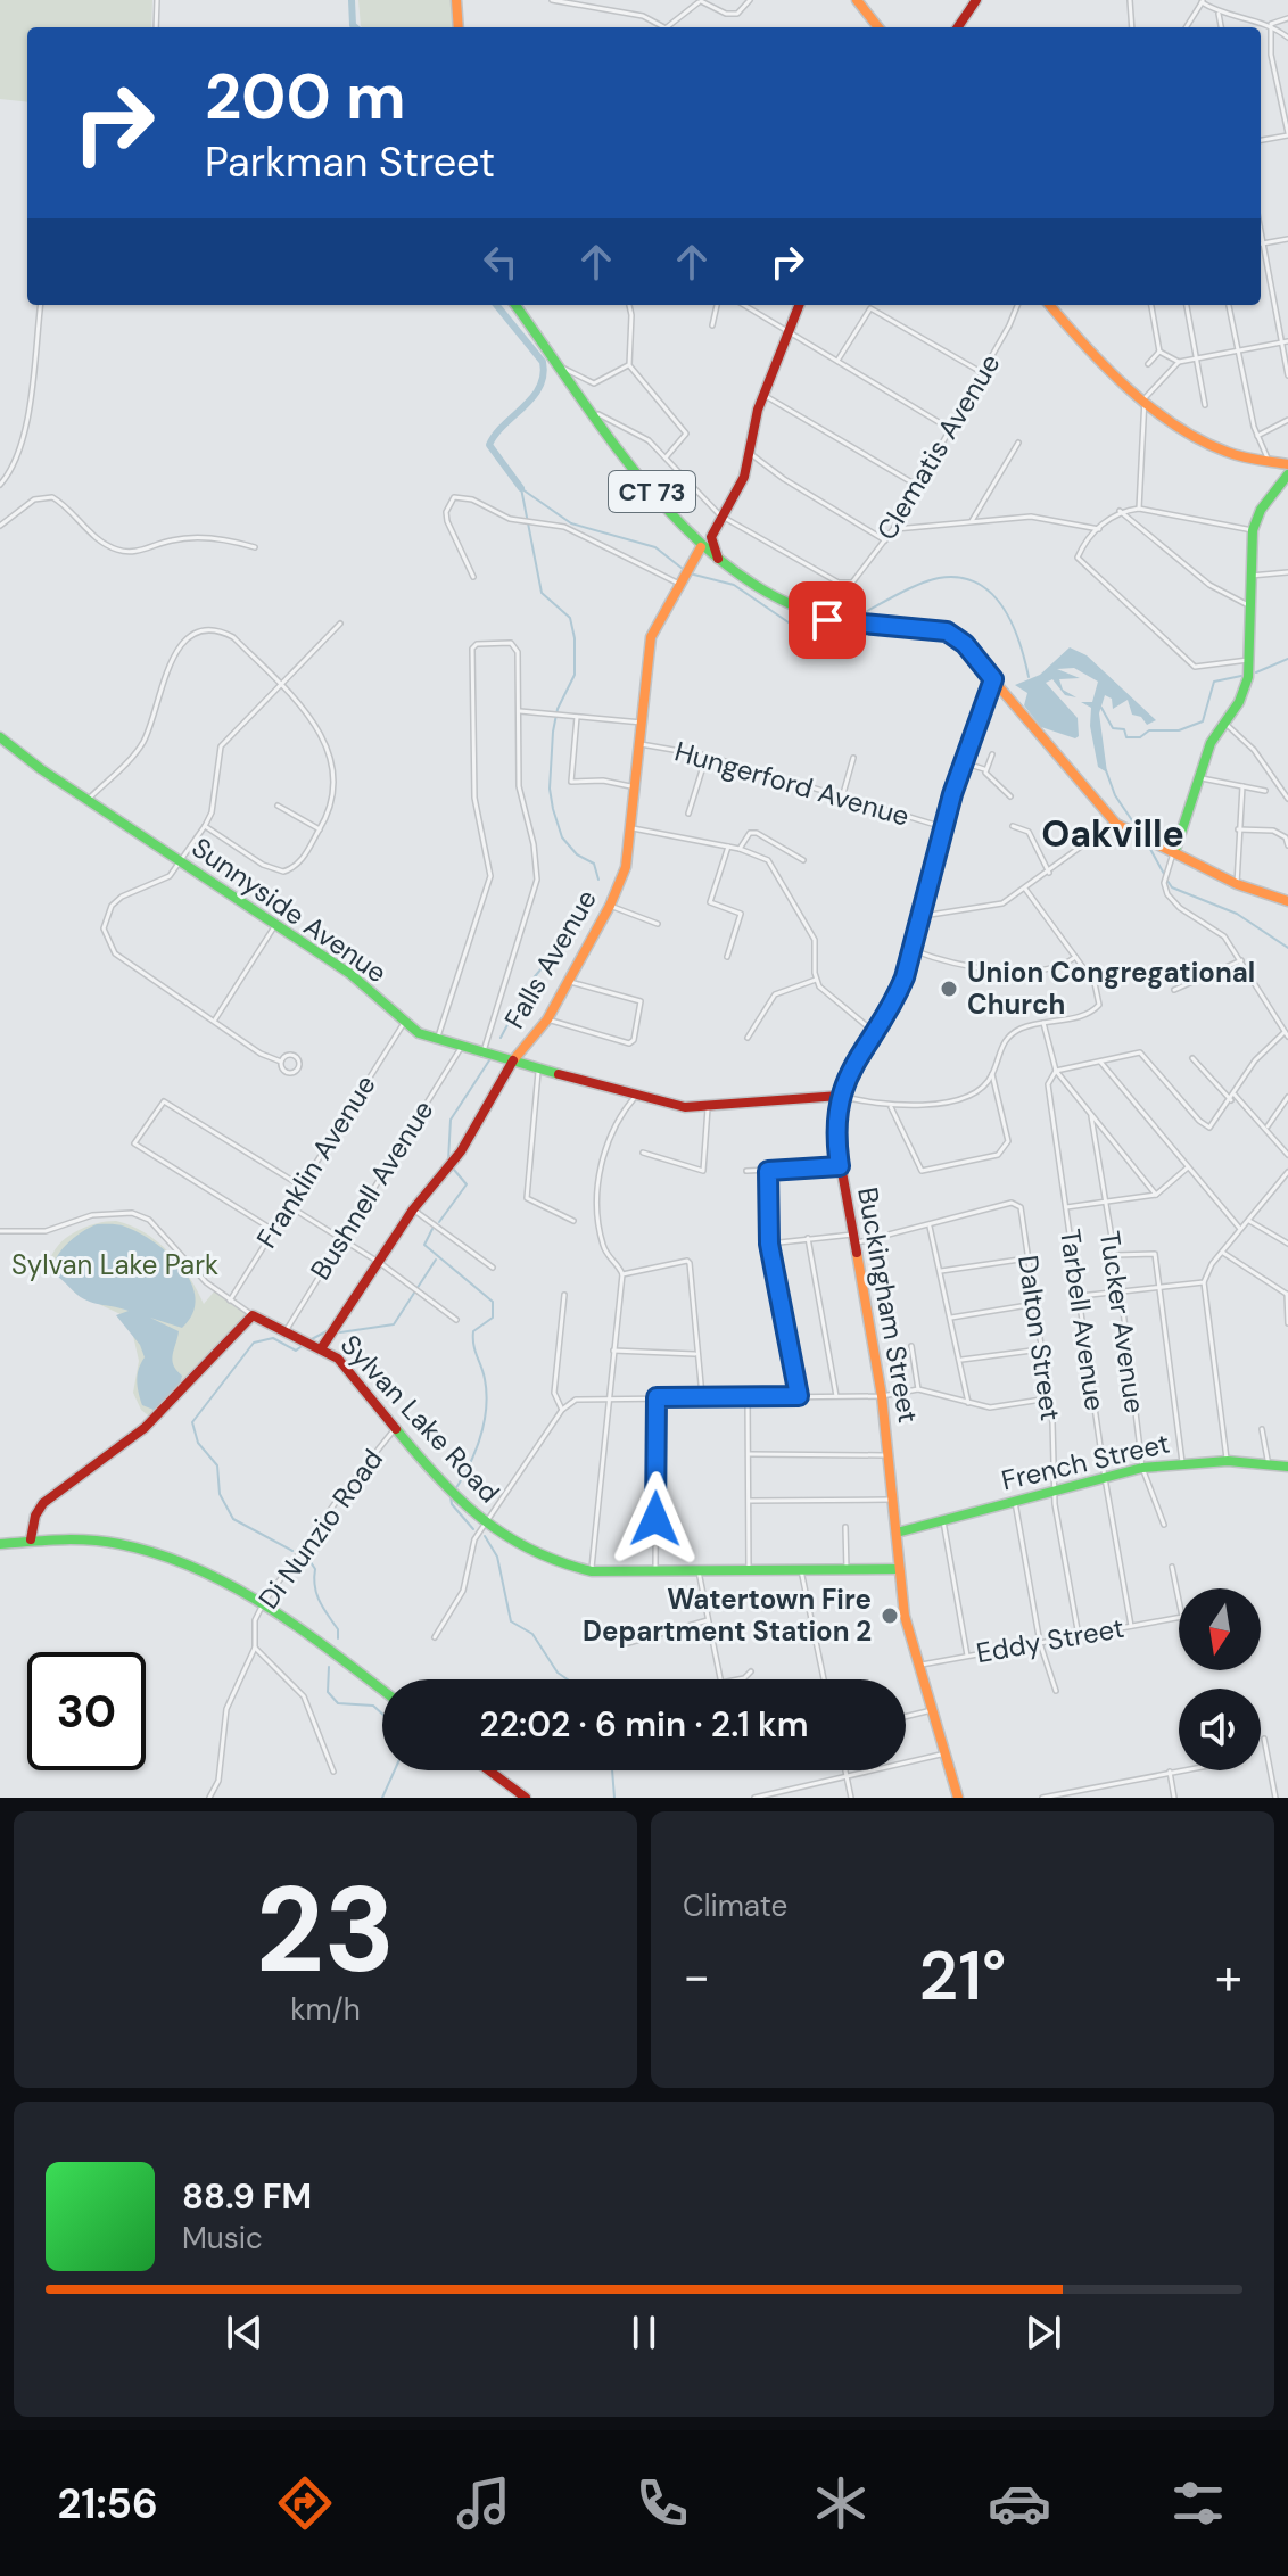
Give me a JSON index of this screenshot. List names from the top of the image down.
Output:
{
  "streets": {
    "main road": [
      "CT 73",
      "Sunnyside Avenue",
      "Falls Avenue",
      "Buckingham Street",
      "Sylvan Lake Road",
      "French Street"
    ],
    "street": [
      "Clematis Avenue",
      "Hungerford Avenue",
      "Franklin Avenue",
      "Bushnell Avenue",
      "Tarbell Avenue",
      "Tucker Avenue",
      "Dalton Street",
      "Di Nunzio Road",
      "Eddy Street"
    ]
  },
  "crossings": [
    ["CT 73", "Falls Avenue"],
    ["CT 73", "Buckingham Street"],
    ["Hungerford Avenue", "Falls Avenue"],
    ["Hungerford Avenue", "Buckingham Street"],
    ["Sunnyside Avenue", "Falls Avenue"],
    ["Sunnyside Avenue", "Franklin Avenue"],
    ["Sunnyside Avenue", "Bushnell Avenue"],
    ["Sunnyside Avenue", "Buckingham Street"],
    ["Falls Avenue", "Sylvan Lake Road"],
    ["Franklin Avenue", "Sylvan Lake Road"],
    ["Bushnell Avenue", "Sylvan Lake Road"],
    ["Buckingham Street", "Sylvan Lake Road"],
    ["Buckingham Street", "French Street"],
    ["Buckingham Street", "Eddy Street"],
    ["Tarbell Avenue", "French Street"],
    ["Tarbell Avenue", "Eddy Street"],
    ["Tucker Avenue", "French Street"],
    ["Dalton Street", "French Street"],
    ["Dalton Street", "Eddy Street"],
    ["Sylvan Lake Road", "Di Nunzio Road"]
  ],
  "districts": ["Oakville"],
  "parks": ["Sylvan Lake Park"],
  "places": ["Union Congregational Church", "Watertown Fire Department Station 2"],
  "north": "bottom",
  "page": {
    "turn": ["200 m", "Parkman Street"],
    "limit": "30",
    "trip": "22:02 · 6 min · 2.1 km",
    "tile": [
      ["23", "km/h"],
      "Climate"
    ],
    "heat": ["−", "21°", "+"],
    "song": ["88.9 FM", "Music"],
    "tabs": "21:56"
  }
}
